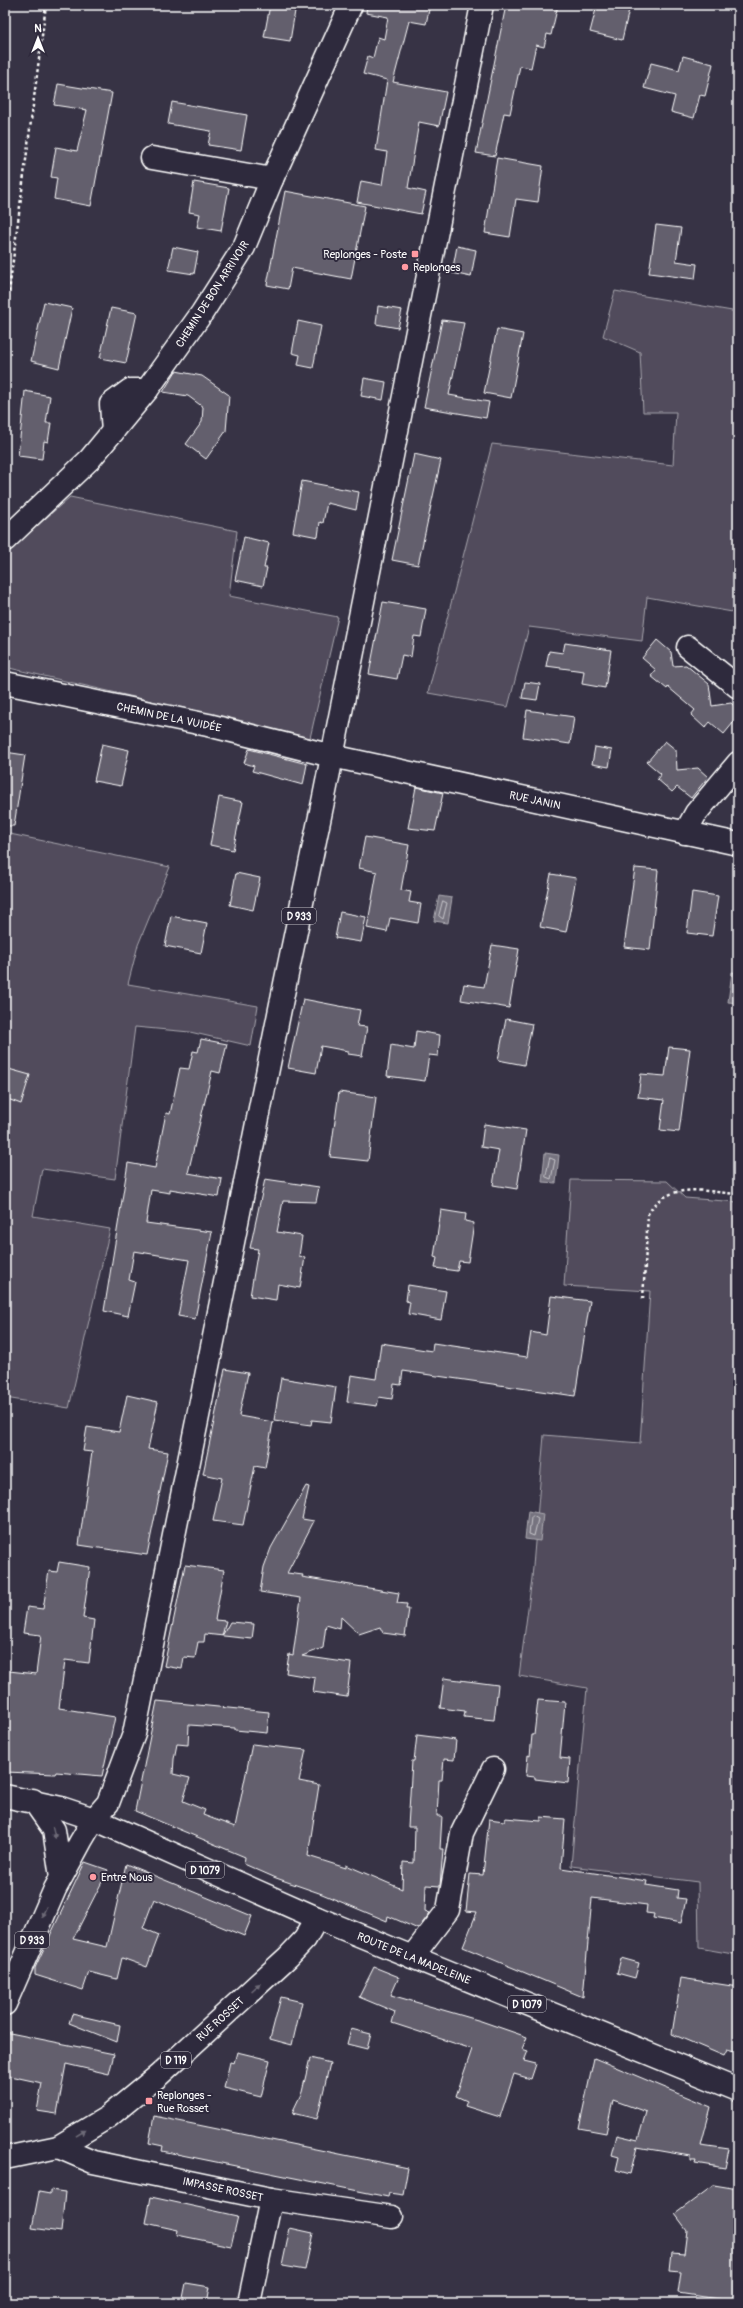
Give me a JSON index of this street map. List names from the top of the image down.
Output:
{
  "streets": {
    "main road": [
      "CHEMIN DE BON ARRIVOIR",
      "CHEMIN DE LA VUIDÉE",
      "RUE JANIN",
      "D 933",
      "D 1079",
      "ROUTE DE LA MADELEINE",
      "RUE ROSSET",
      "D 119",
      "IMPASSE ROSSET"
    ]
  },
  "crossings": [
    ["CHEMIN DE LA VUIDÉE", "RUE JANIN"],
    ["CHEMIN DE LA VUIDÉE", "D 933"],
    ["RUE JANIN", "D 933"],
    ["D 933", "D 1079"],
    ["D 933", "ROUTE DE LA MADELEINE"],
    ["D 1079", "ROUTE DE LA MADELEINE"],
    ["ROUTE DE LA MADELEINE", "RUE ROSSET"],
    ["RUE ROSSET", "IMPASSE ROSSET"]
  ],
  "one_way": ["RUE ROSSET"],
  "places": {
    "transit": ["Replonges - Poste", "Replonges - Rue Rosset"],
    "other": ["Replonges", "Entre Nous"]
  },
  "north": "top"
}
